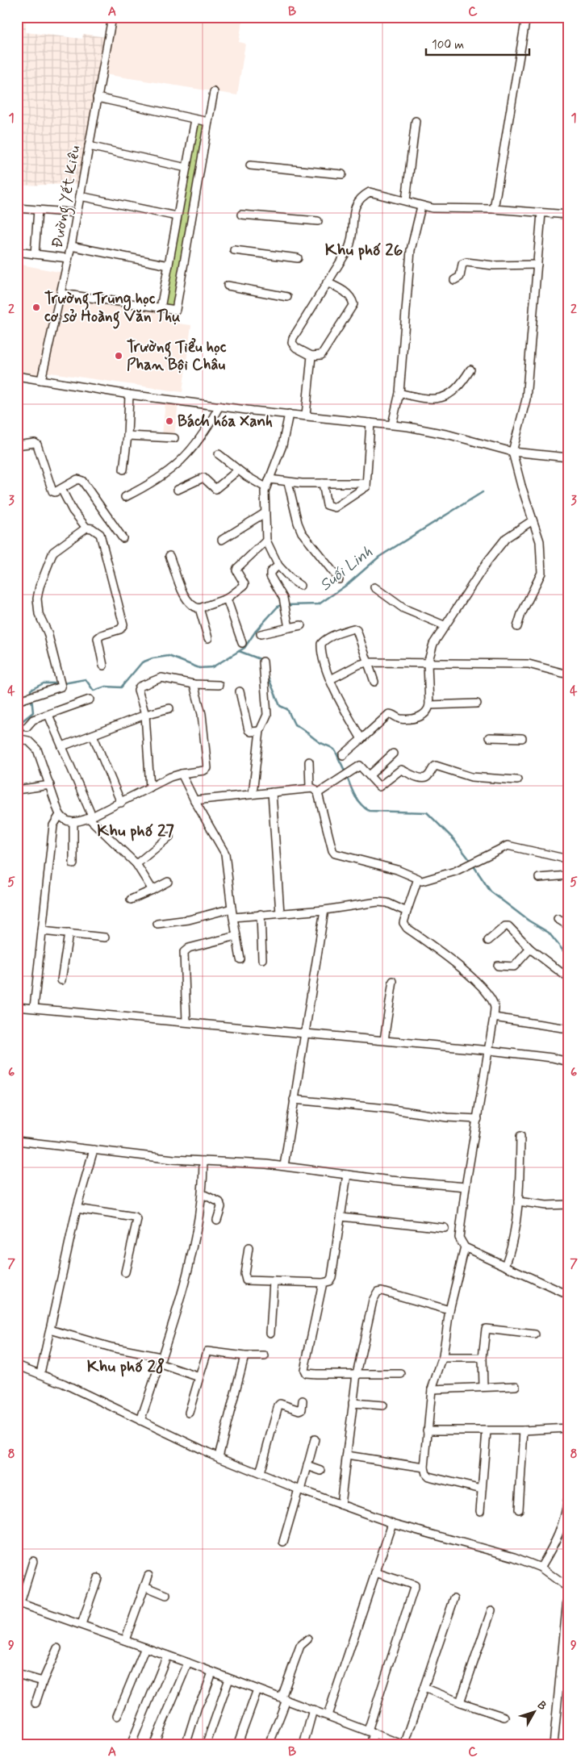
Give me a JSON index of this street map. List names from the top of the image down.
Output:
{
  "streets": {
    "street": ["Đường Yết Kiêu"]
  },
  "districts": ["Khu phố 26", "Khu phố 27", "Khu phố 28"],
  "water": ["Suối Linh"],
  "places": ["Trường Trung học cơ sở Hoàng Văn Thụ", "Trường Tiểu học Phan Bội Châu", "Bách hóa Xanh"],
  "scale_bar": "100 m",
  "north": "top right",
  "grid": {
    "columns": ["A", "B", "C"],
    "rows": [
      "1",
      "2",
      "3",
      "4",
      "5",
      "6",
      "7",
      "8",
      "9"
    ]
  }
}
